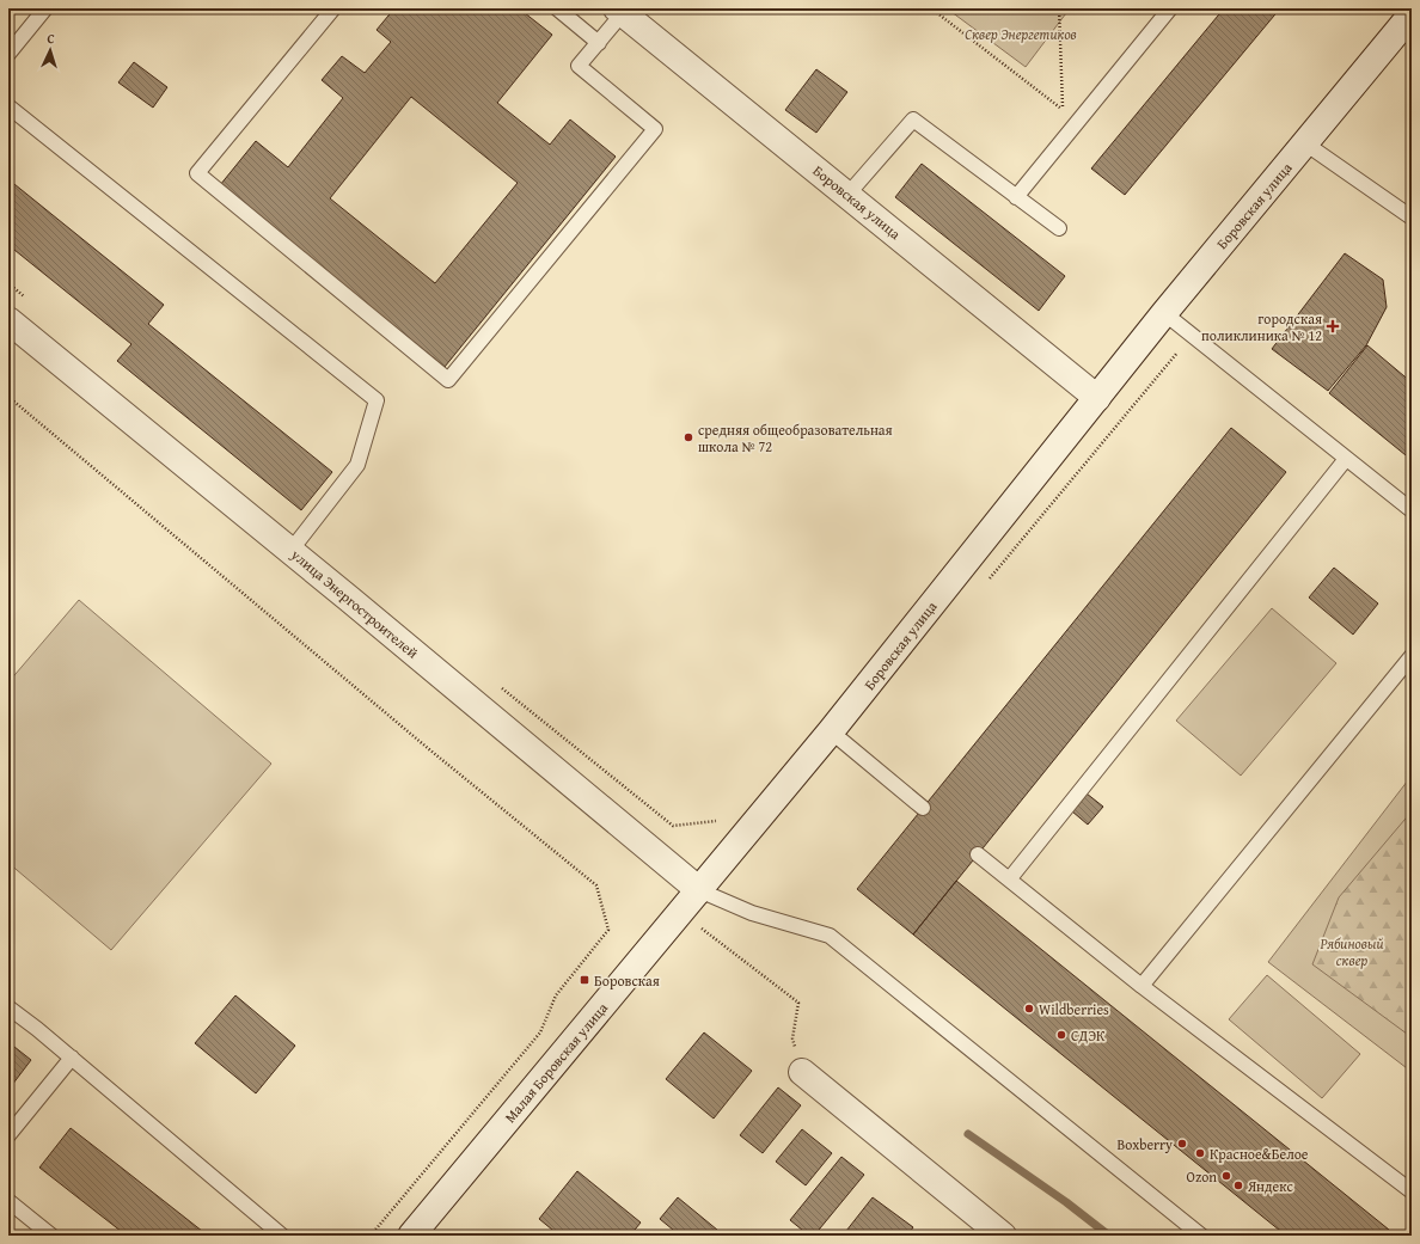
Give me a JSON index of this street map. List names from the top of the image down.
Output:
{
  "streets": {
    "street": ["Боровская улица", "улица Энергостроителей", "Малая Боровская улица"]
  },
  "crossings": [
    ["Боровская улица", "улица Энергостроителей"],
    ["Боровская улица", "Малая Боровская улица"],
    ["улица Энергостроителей", "Малая Боровская улица"]
  ],
  "parks": ["Сквер Энергетиков", "Рябиновый сквер"],
  "places": {
    "health": ["городская поликлиника № 12"],
    "other": [
      "средняя общеобразовательная школа № 72",
      "Wildberries",
      "СДЭК",
      "Boxberry",
      "Красное&Белое",
      "Ozon",
      "Яндекс"
    ],
    "transit": ["Боровская"]
  },
  "north": "top"
}
